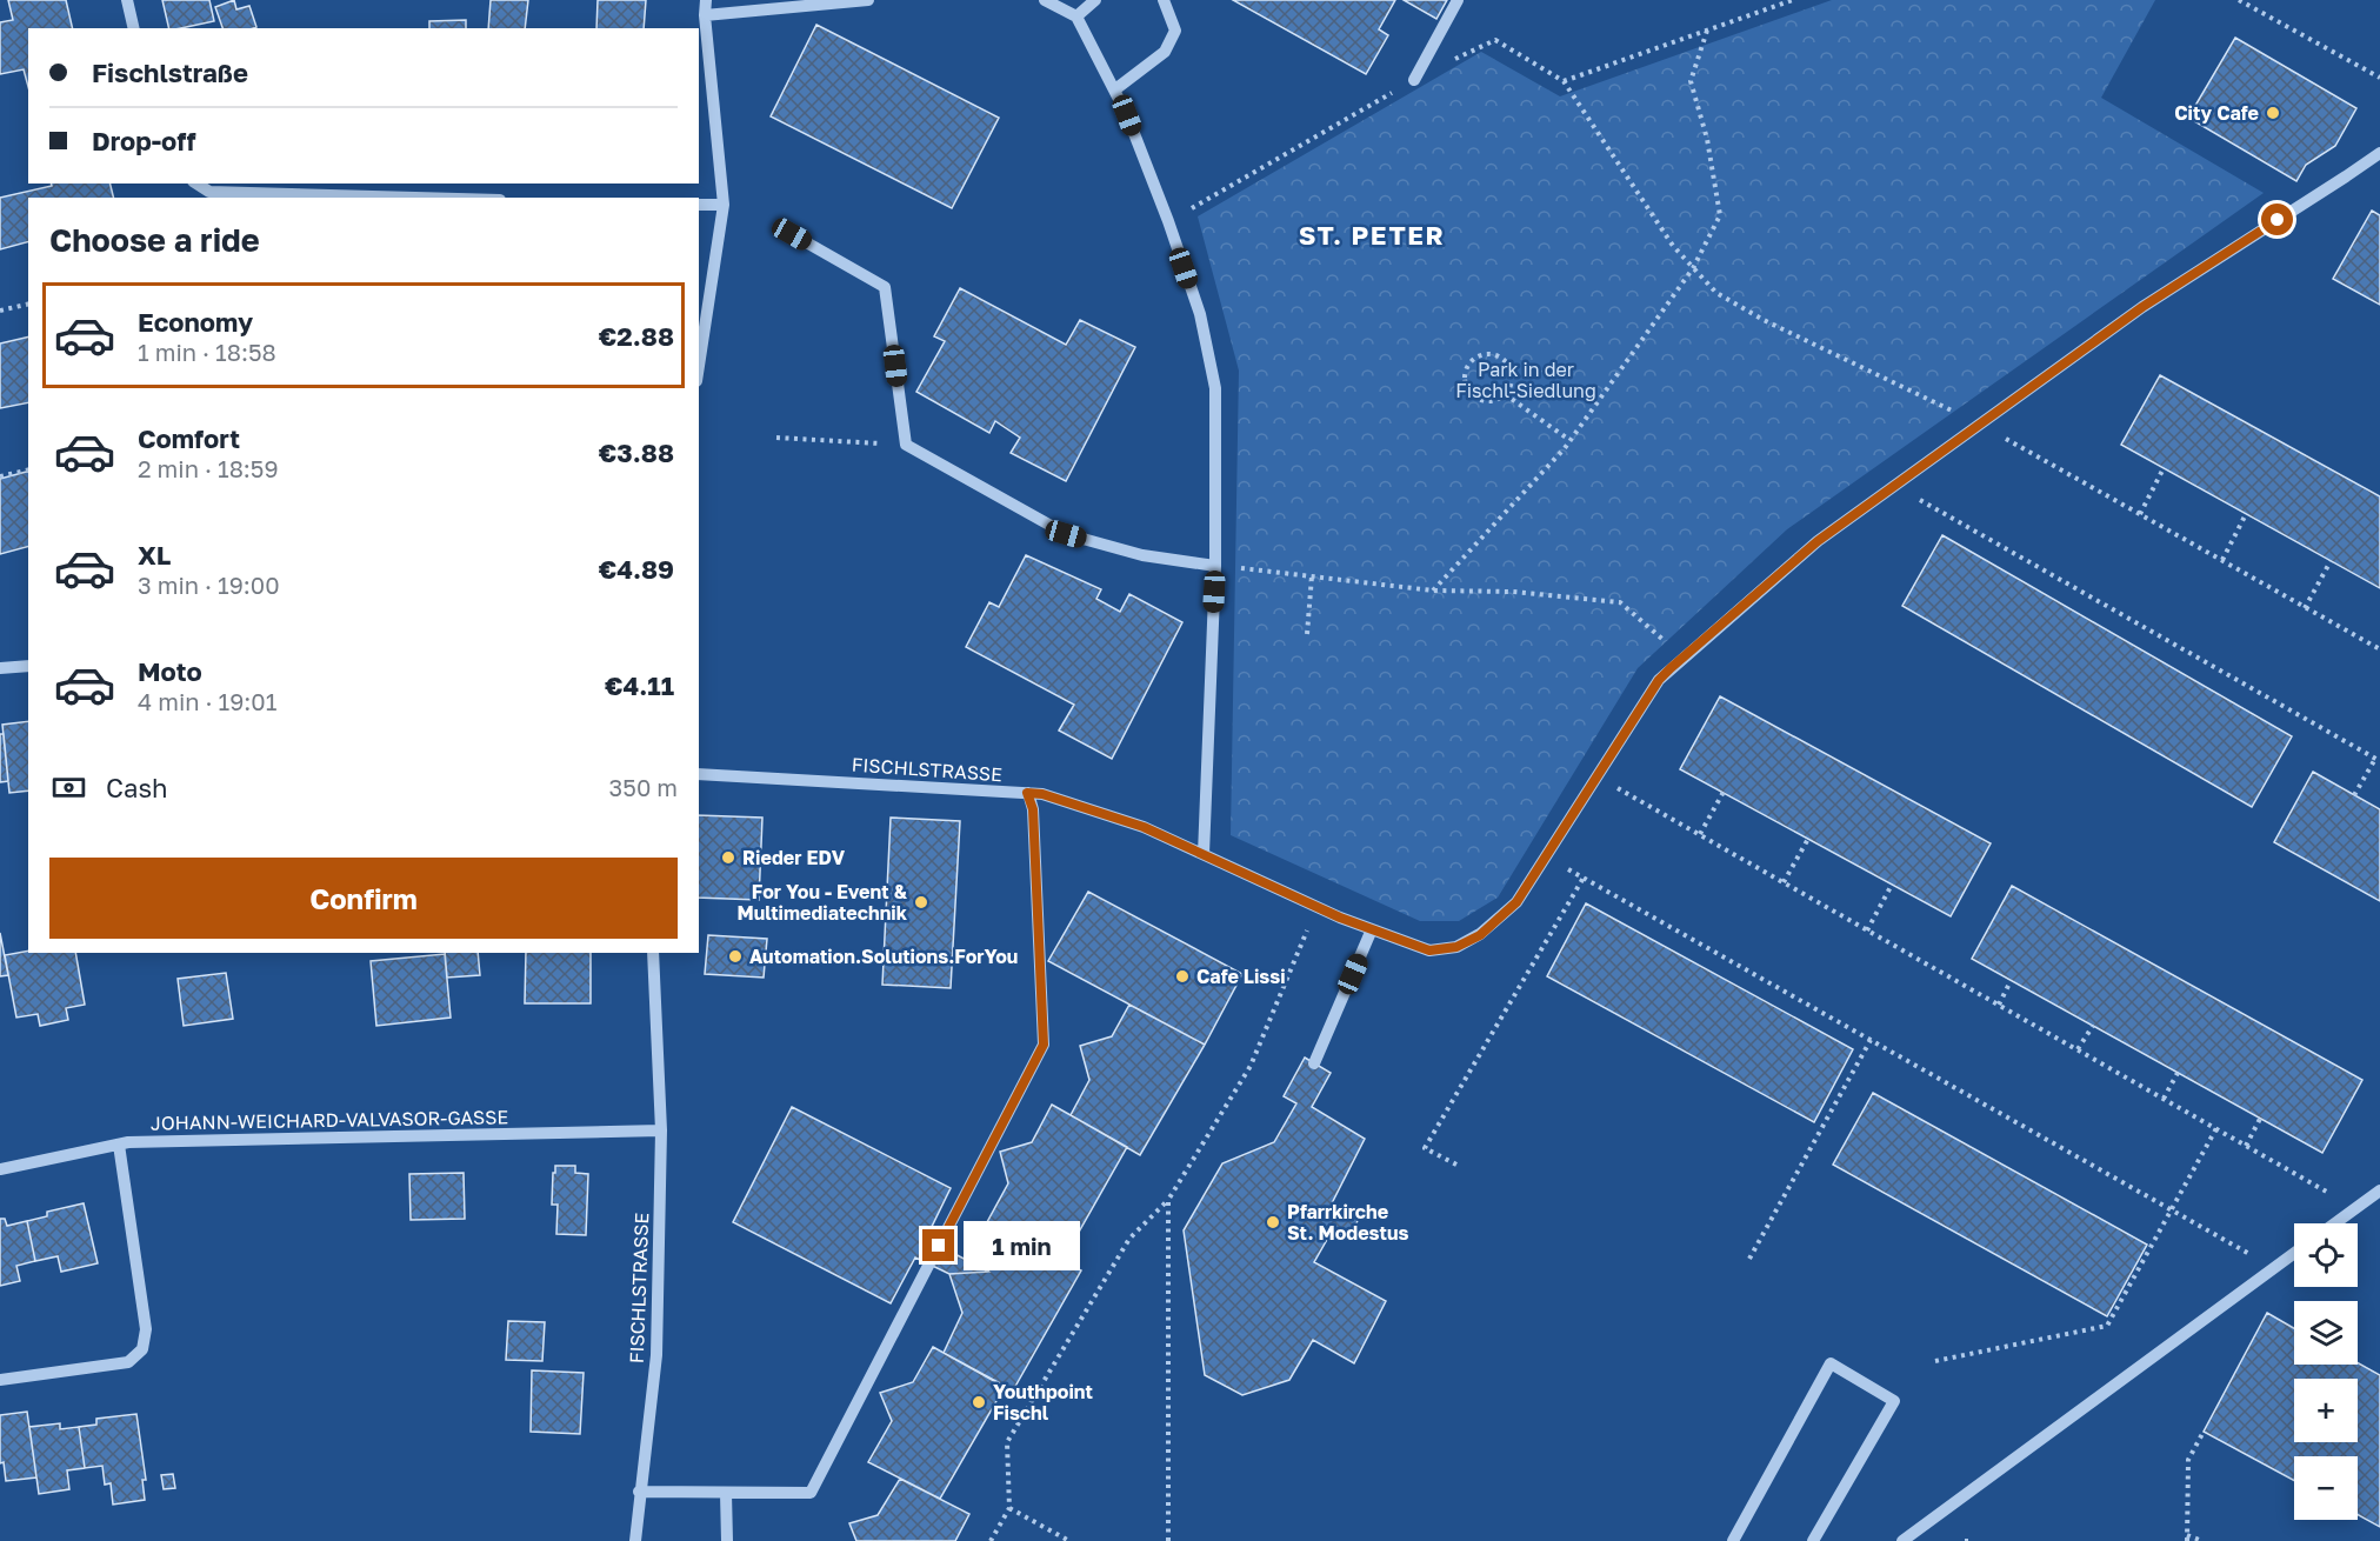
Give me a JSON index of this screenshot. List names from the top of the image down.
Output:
{
  "streets": {
    "street": ["FISCHLSTRASSE", "JOHANN-WEICHARD-VALVASOR-GASSE"]
  },
  "crossings": [
    ["FISCHLSTRASSE", "JOHANN-WEICHARD-VALVASOR-GASSE"]
  ],
  "districts": ["ST. PETER"],
  "parks": ["Park in der Fischl-Siedlung"],
  "places": [
    "City Cafe",
    "Rieder EDV",
    "For You - Event & Multimediatechnik",
    "Automation.Solutions.ForYou",
    "Cafe Lissi",
    "Pfarrkirche St. Modestus",
    "Youthpoint Fischl"
  ],
  "page": {
    "banner": ["Fischlstraße", "Drop-off"],
    "heading": "Choose a ride",
    "list": [
      {
        "name": "Economy",
        "note": "1 min · 18:58",
        "value": "€2.88"
      },
      {
        "name": "Comfort",
        "note": "2 min · 18:59",
        "value": "€3.88"
      },
      {
        "name": "XL",
        "note": "3 min · 19:00",
        "value": "€4.89"
      },
      {
        "name": "Moto",
        "note": "4 min · 19:01",
        "value": "€4.11"
      }
    ],
    "pay": ["Cash", "350 m"],
    "buttons": "Confirm",
    "bubble": "1 min",
    "map_buttons": ["+", "−"]
  }
}
